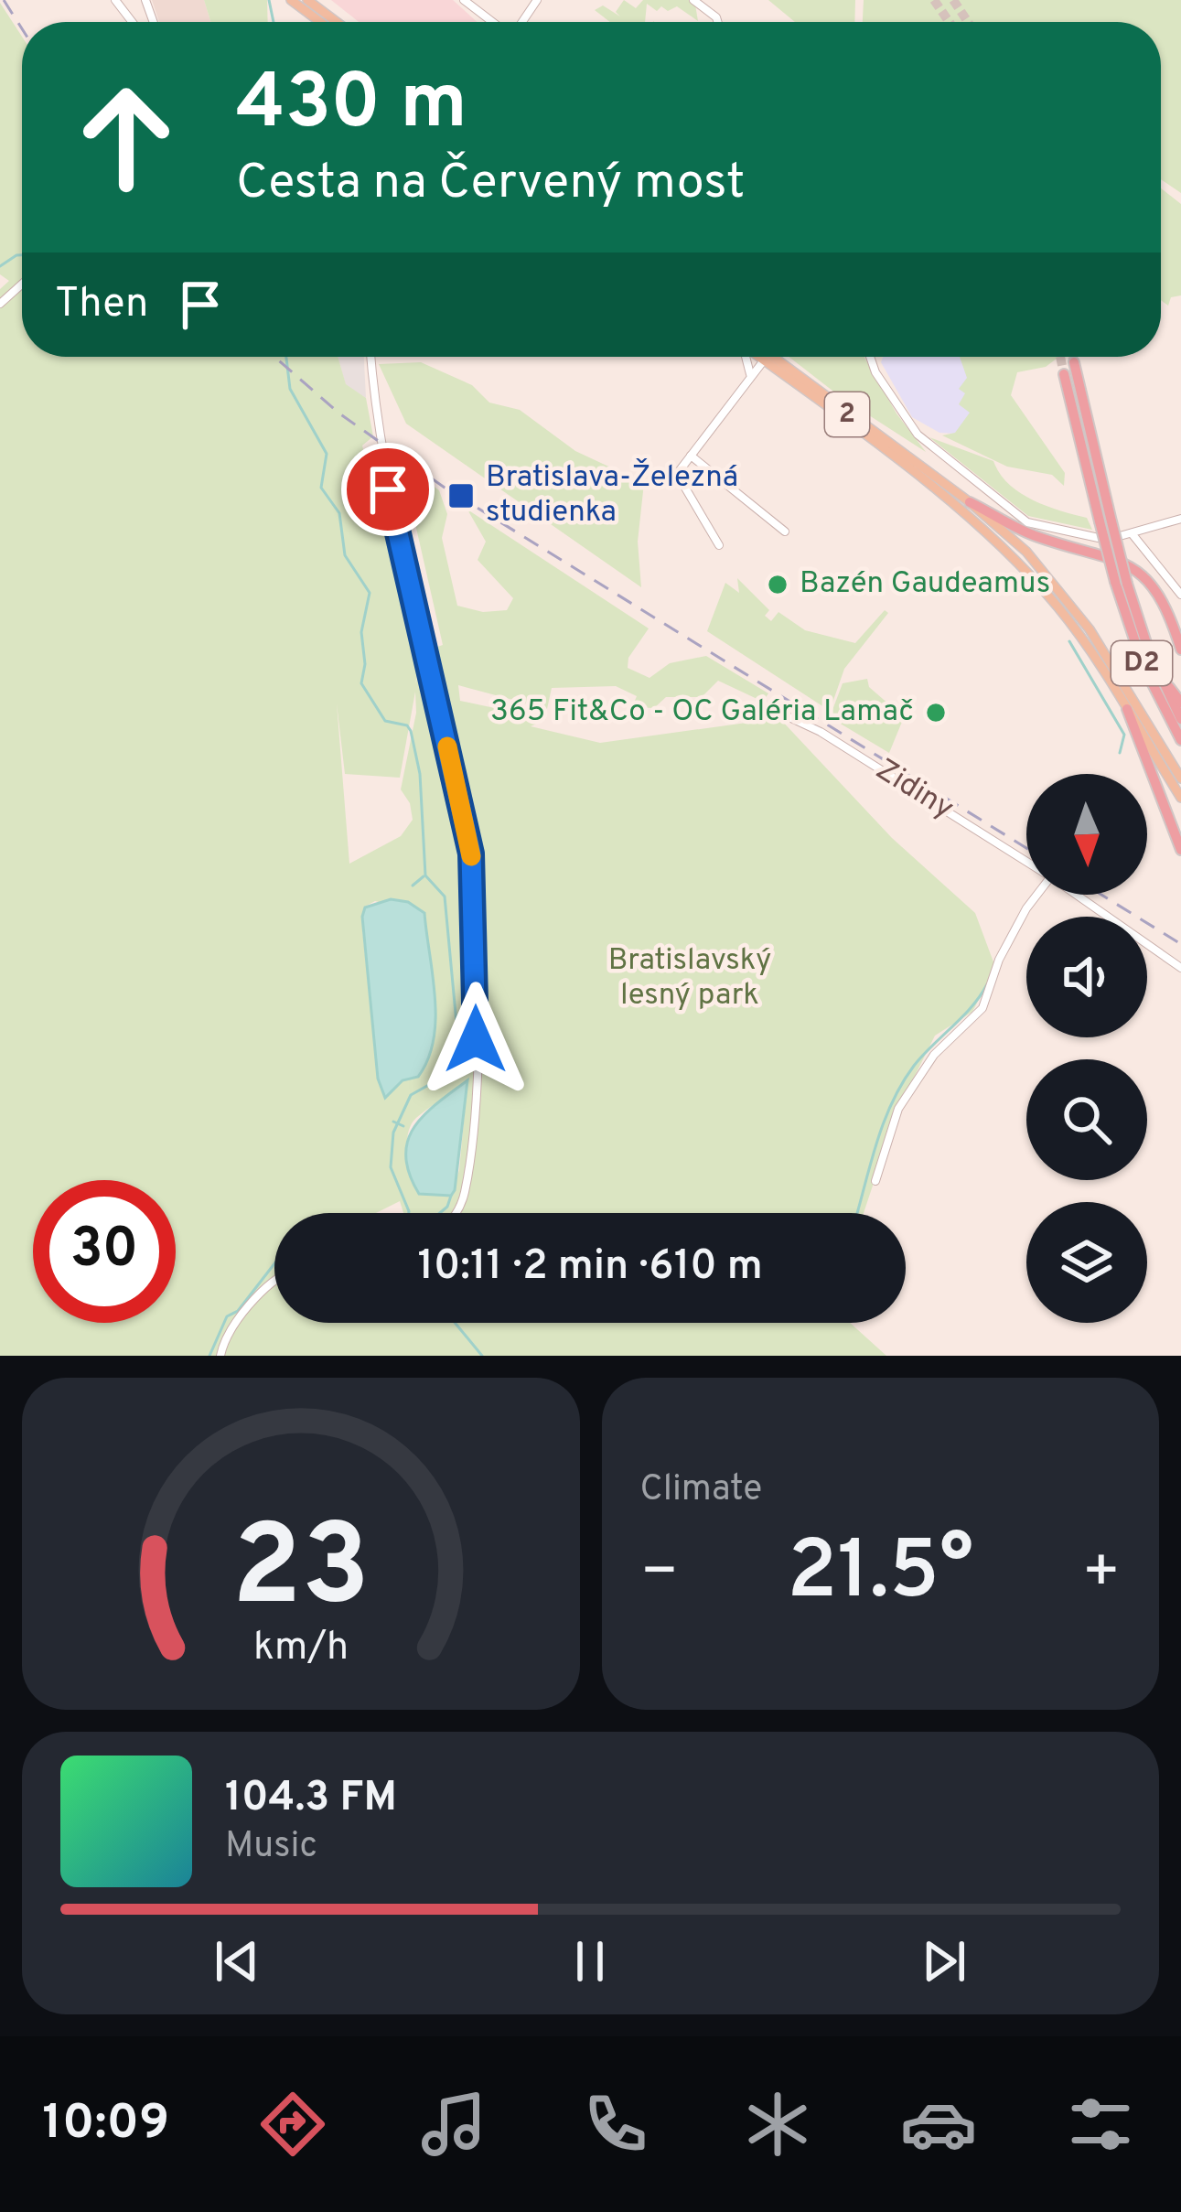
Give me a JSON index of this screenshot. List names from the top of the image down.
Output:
{
  "streets": {
    "highway": ["D2"],
    "main road": ["2"],
    "street": ["Zidiny"]
  },
  "parks": ["Bratislavský lesný park"],
  "places": {
    "transit": ["Bratislava-Železná studienka"],
    "other": ["Bazén Gaudeamus", "365 Fit&Co - OC Galéria Lamač"]
  },
  "north": "bottom",
  "page": {
    "turn": ["430 m", "Cesta na Červený most"],
    "then": "Then",
    "limit": "30",
    "trip": "10:11 · 2 min · 610 m",
    "tile": "Climate",
    "heat": ["−", "21.5°", "+"],
    "song": ["104.3 FM", "Music"],
    "tabs": "10:09",
    "gauge": ["23", "km/h"]
  }
}
